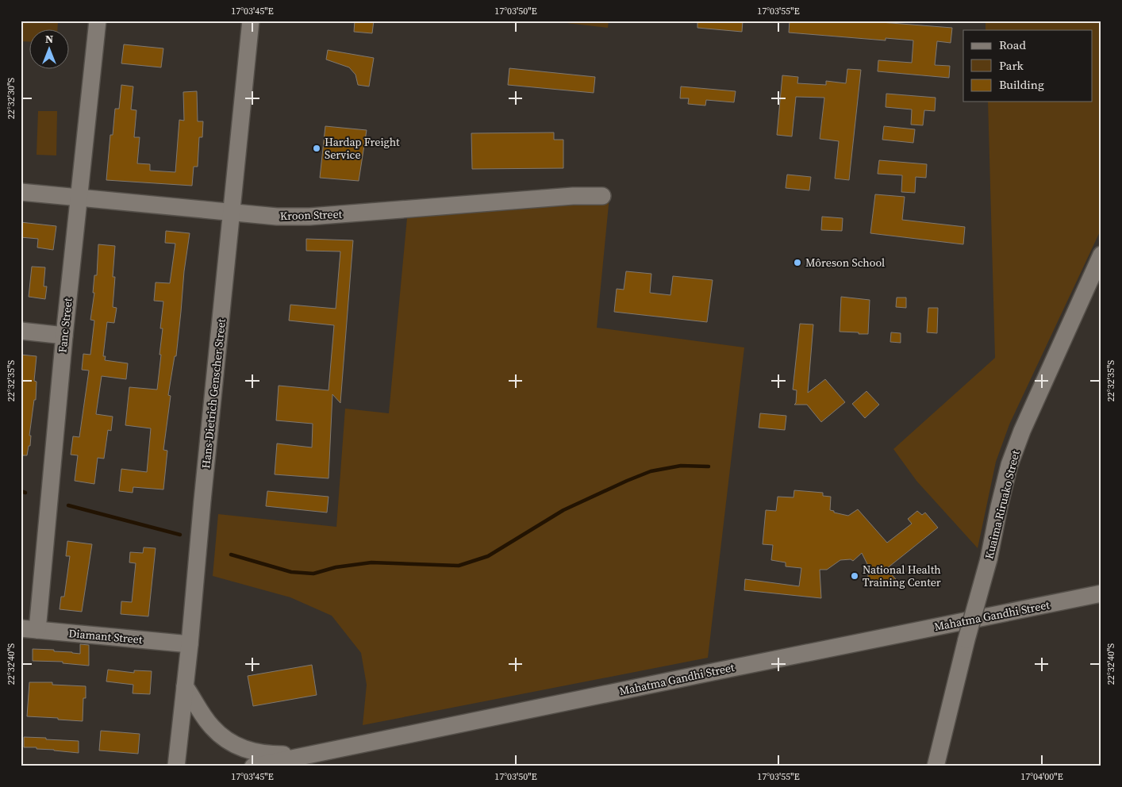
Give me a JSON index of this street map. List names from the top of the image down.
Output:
{
  "streets": {
    "street": [
      "Kroon Street",
      "Fanc Street",
      "Hans-Dietrich Genscher Street",
      "Kuaima Riruako Street",
      "Mahatma Gandhi Street",
      "Diamant Street"
    ]
  },
  "crossings": [
    ["Kroon Street", "Fanc Street"],
    ["Kroon Street", "Hans-Dietrich Genscher Street"],
    ["Fanc Street", "Diamant Street"],
    ["Hans-Dietrich Genscher Street", "Diamant Street"]
  ],
  "places": ["Hardap Freight Service", "Môreson School", "National Health Training Center"],
  "legend": ["Road", "Park", "Building"],
  "north": "top",
  "coordinates": [
    "17°03'45\"E",
    "17°03'50\"E",
    "17°03'55\"E",
    "22°32'30\"S",
    "22°32'35\"S",
    "22°32'40\"S",
    "17°04'00\"E"
  ]
}
